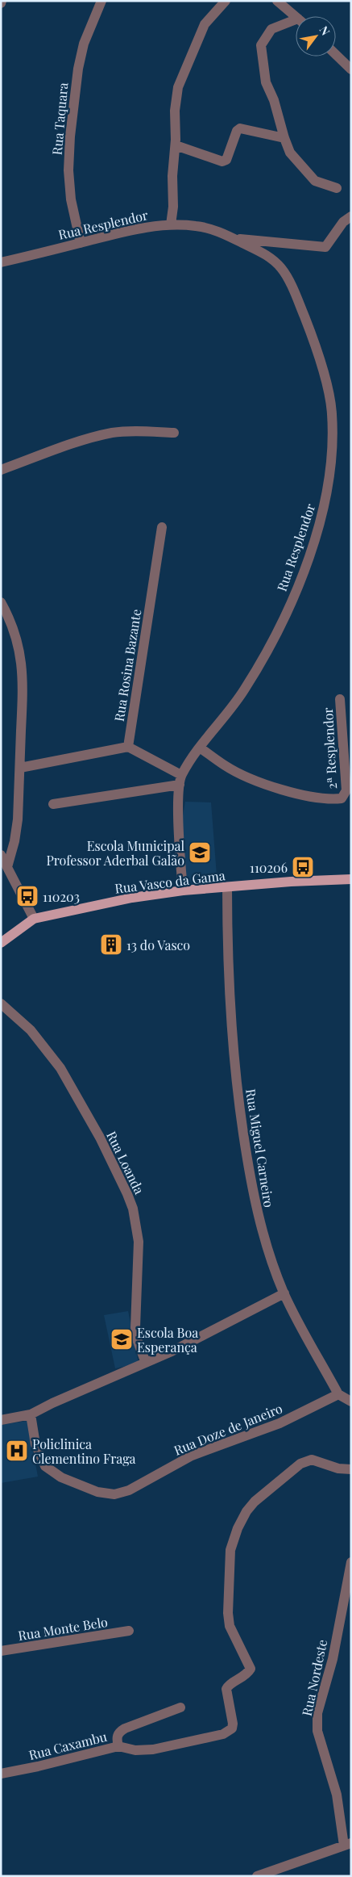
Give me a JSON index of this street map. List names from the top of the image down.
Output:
{
  "streets": {
    "main road": ["Rua Vasco da Gama"],
    "street": [
      "Rua Taquara",
      "Rua Resplendor",
      "Rua Rosina Bazante",
      "2ª Resplendor",
      "Rua Miguel Carneiro",
      "Rua Loanda",
      "Rua Doze de Janeiro",
      "Rua Monte Belo",
      "Rua Nordeste",
      "Rua Caxambu"
    ]
  },
  "crossings": [
    ["Rua Taquara", "Rua Resplendor"],
    ["Rua Resplendor", "2ª Resplendor"],
    ["Rua Vasco da Gama", "Rua Miguel Carneiro"],
    ["Rua Miguel Carneiro", "Rua Doze de Janeiro"]
  ],
  "places": {
    "school or university": ["Escola Municipal Professor Aderbal Galão", "Escola Boa Esperança"],
    "bus stop": ["110206", "110203"],
    "building": ["13 do Vasco"],
    "hospital": ["Policlinica Clementino Fraga"]
  },
  "north": "top right"
}
